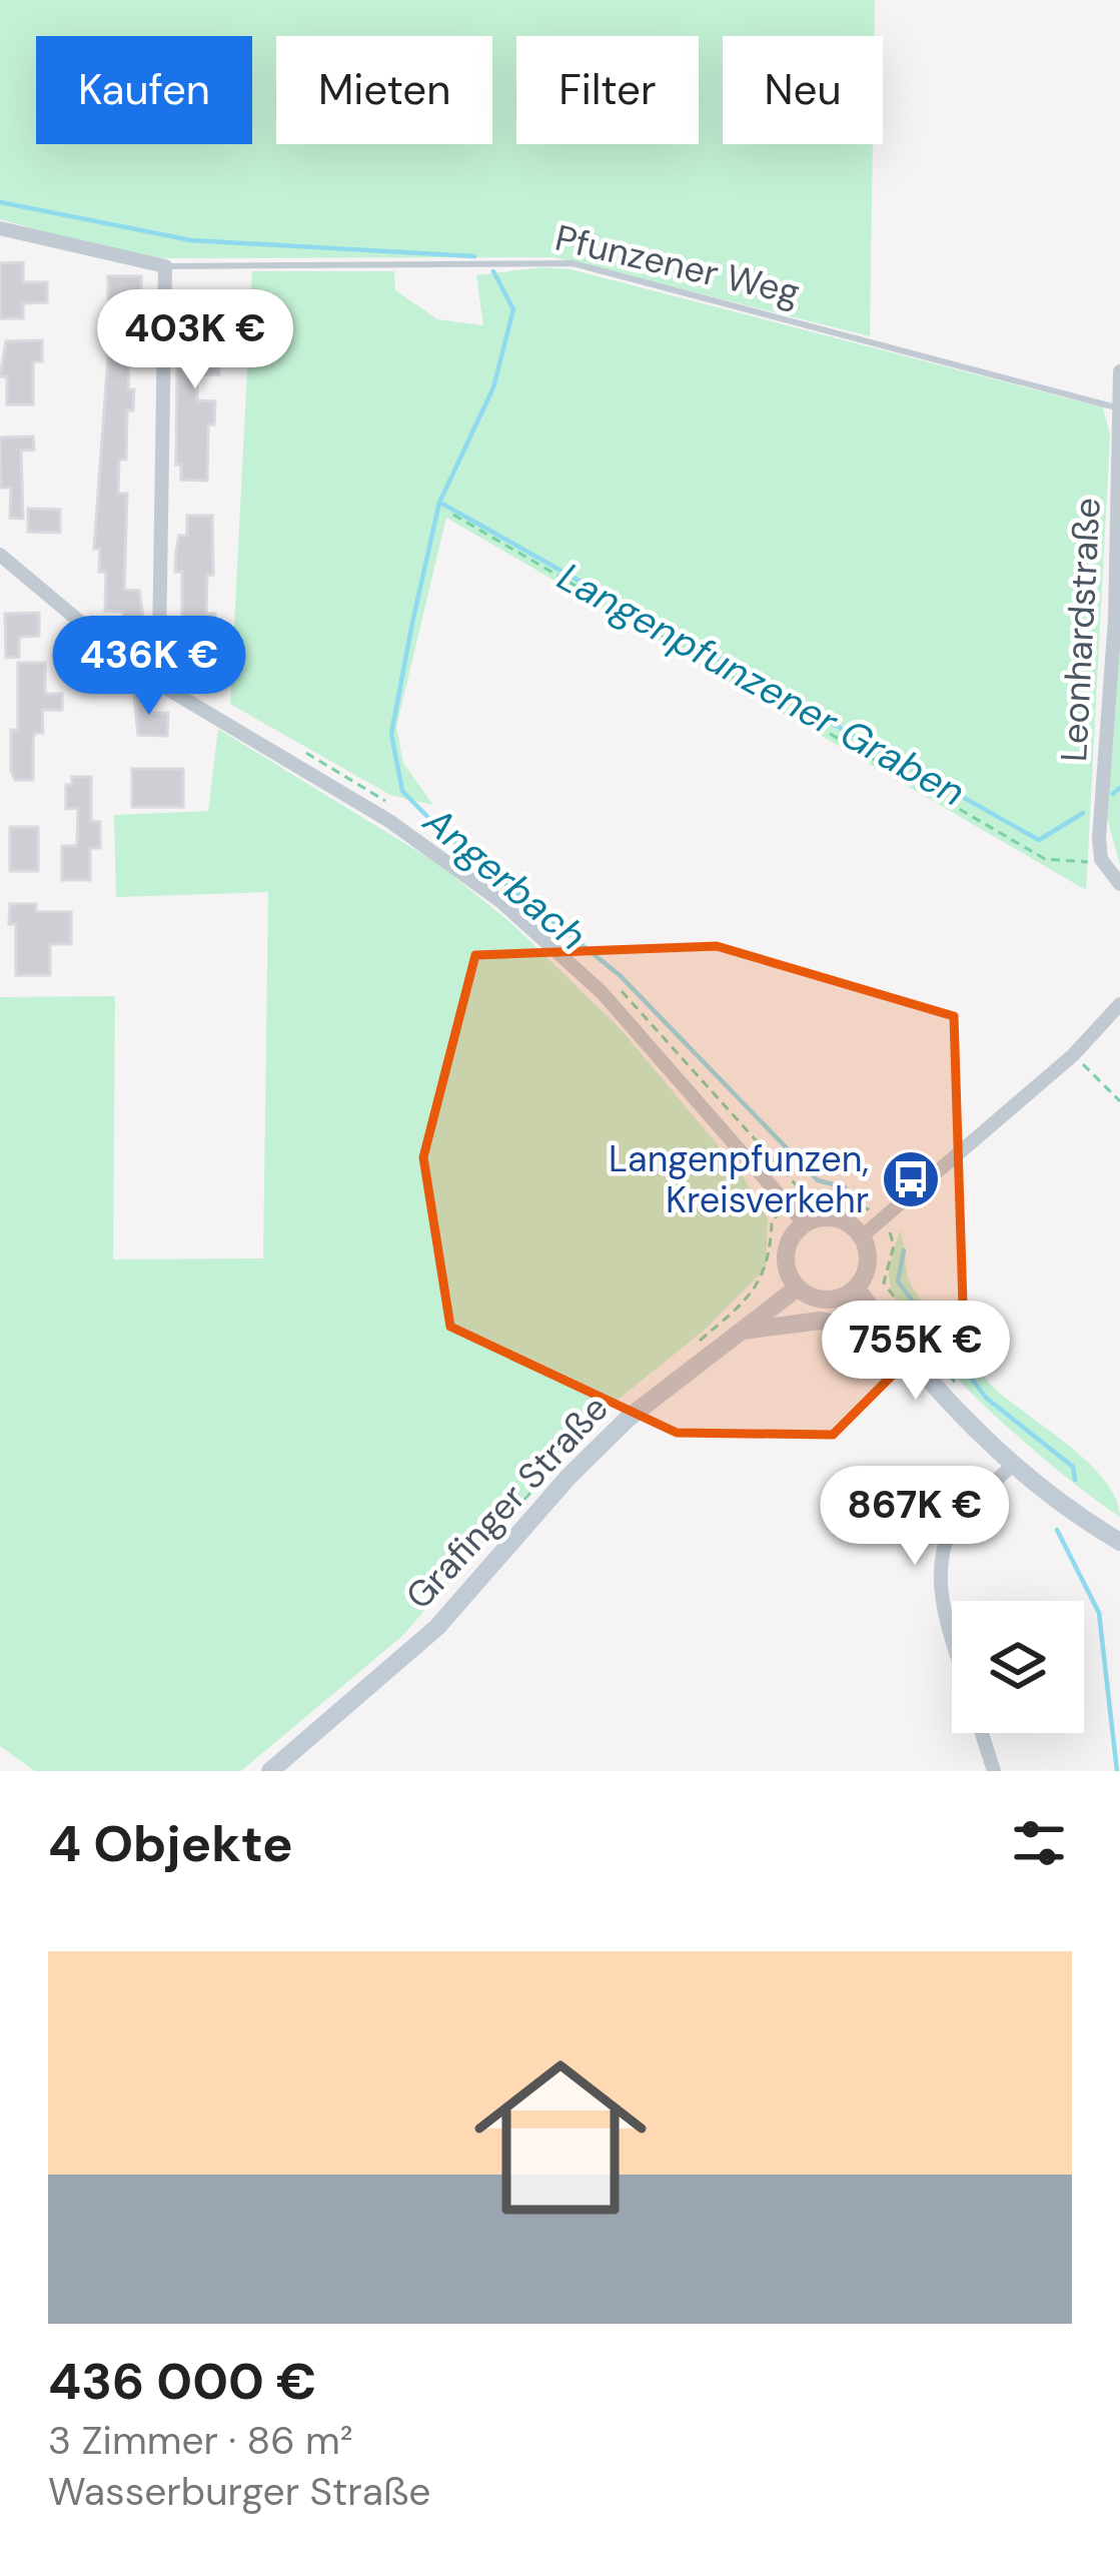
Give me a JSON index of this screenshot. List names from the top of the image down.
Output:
{
  "streets": {
    "main road": ["Grafinger Straße"],
    "street": ["Pfunzener Weg", "Leonhardstraße"]
  },
  "crossings": [
    ["Pfunzener Weg", "Leonhardstraße"]
  ],
  "water": ["Langenpfunzener Graben", "Angerbach"],
  "places": {
    "bus stop": ["Langenpfunzen, Kreisverkehr"]
  },
  "page": {
    "chip": [
      "Kaufen",
      "Mieten",
      "Filter",
      "Neu"
    ],
    "price": [
      "403K €",
      "436K €",
      "755K €",
      "867K €"
    ],
    "heading": "4 Objekte",
    "list": [
      {
        "name": "436 000 €",
        "note": "3 Zimmer · 86 m² · Wasserburger Straße"
      }
    ]
  }
}
